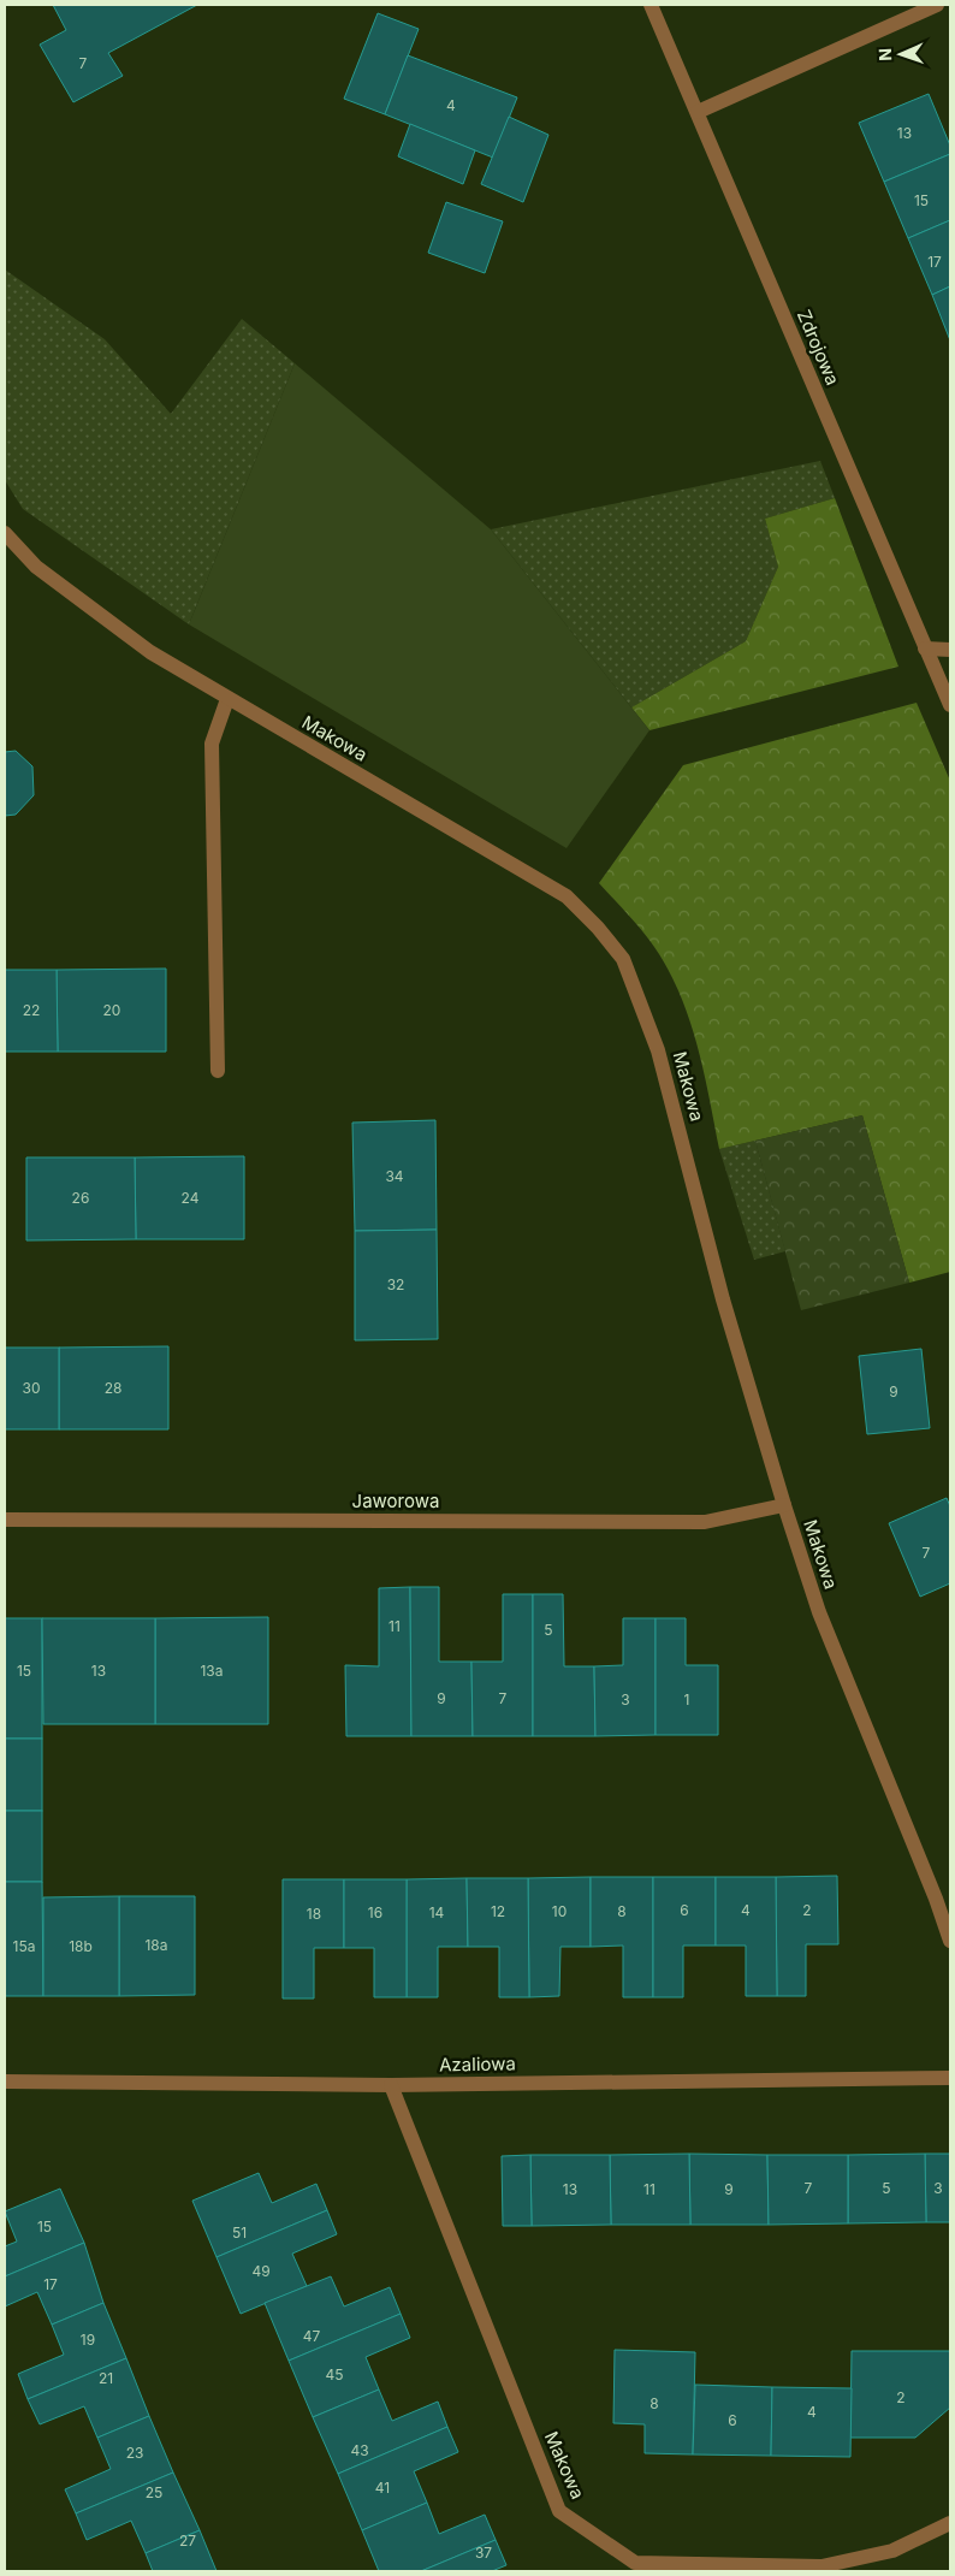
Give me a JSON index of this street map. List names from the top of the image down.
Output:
{
  "streets": {
    "street": [
      "Zdrojowa",
      "Makowa",
      "Jaworowa",
      "Azaliowa"
    ]
  },
  "crossings": [
    ["Makowa", "Jaworowa"],
    ["Makowa", "Azaliowa"]
  ],
  "house_numbers": [
    "7",
    "4",
    "13",
    "15",
    "17",
    "22",
    "20",
    "34",
    "26",
    "24",
    "32",
    "30",
    "28",
    "9",
    "7",
    "11",
    "5",
    "15",
    "13",
    "13a",
    "9",
    "7",
    "3",
    "1",
    "6",
    "4",
    "2",
    "12",
    "10",
    "8",
    "16",
    "14",
    "18",
    "18a",
    "15a",
    "18b",
    "7",
    "5",
    "3",
    "13",
    "11",
    "9",
    "15",
    "51",
    "49",
    "17",
    "47",
    "19",
    "45",
    "21",
    "2",
    "8",
    "4",
    "6",
    "43",
    "23",
    "41",
    "25",
    "27",
    "37"
  ],
  "north": "left"
}
